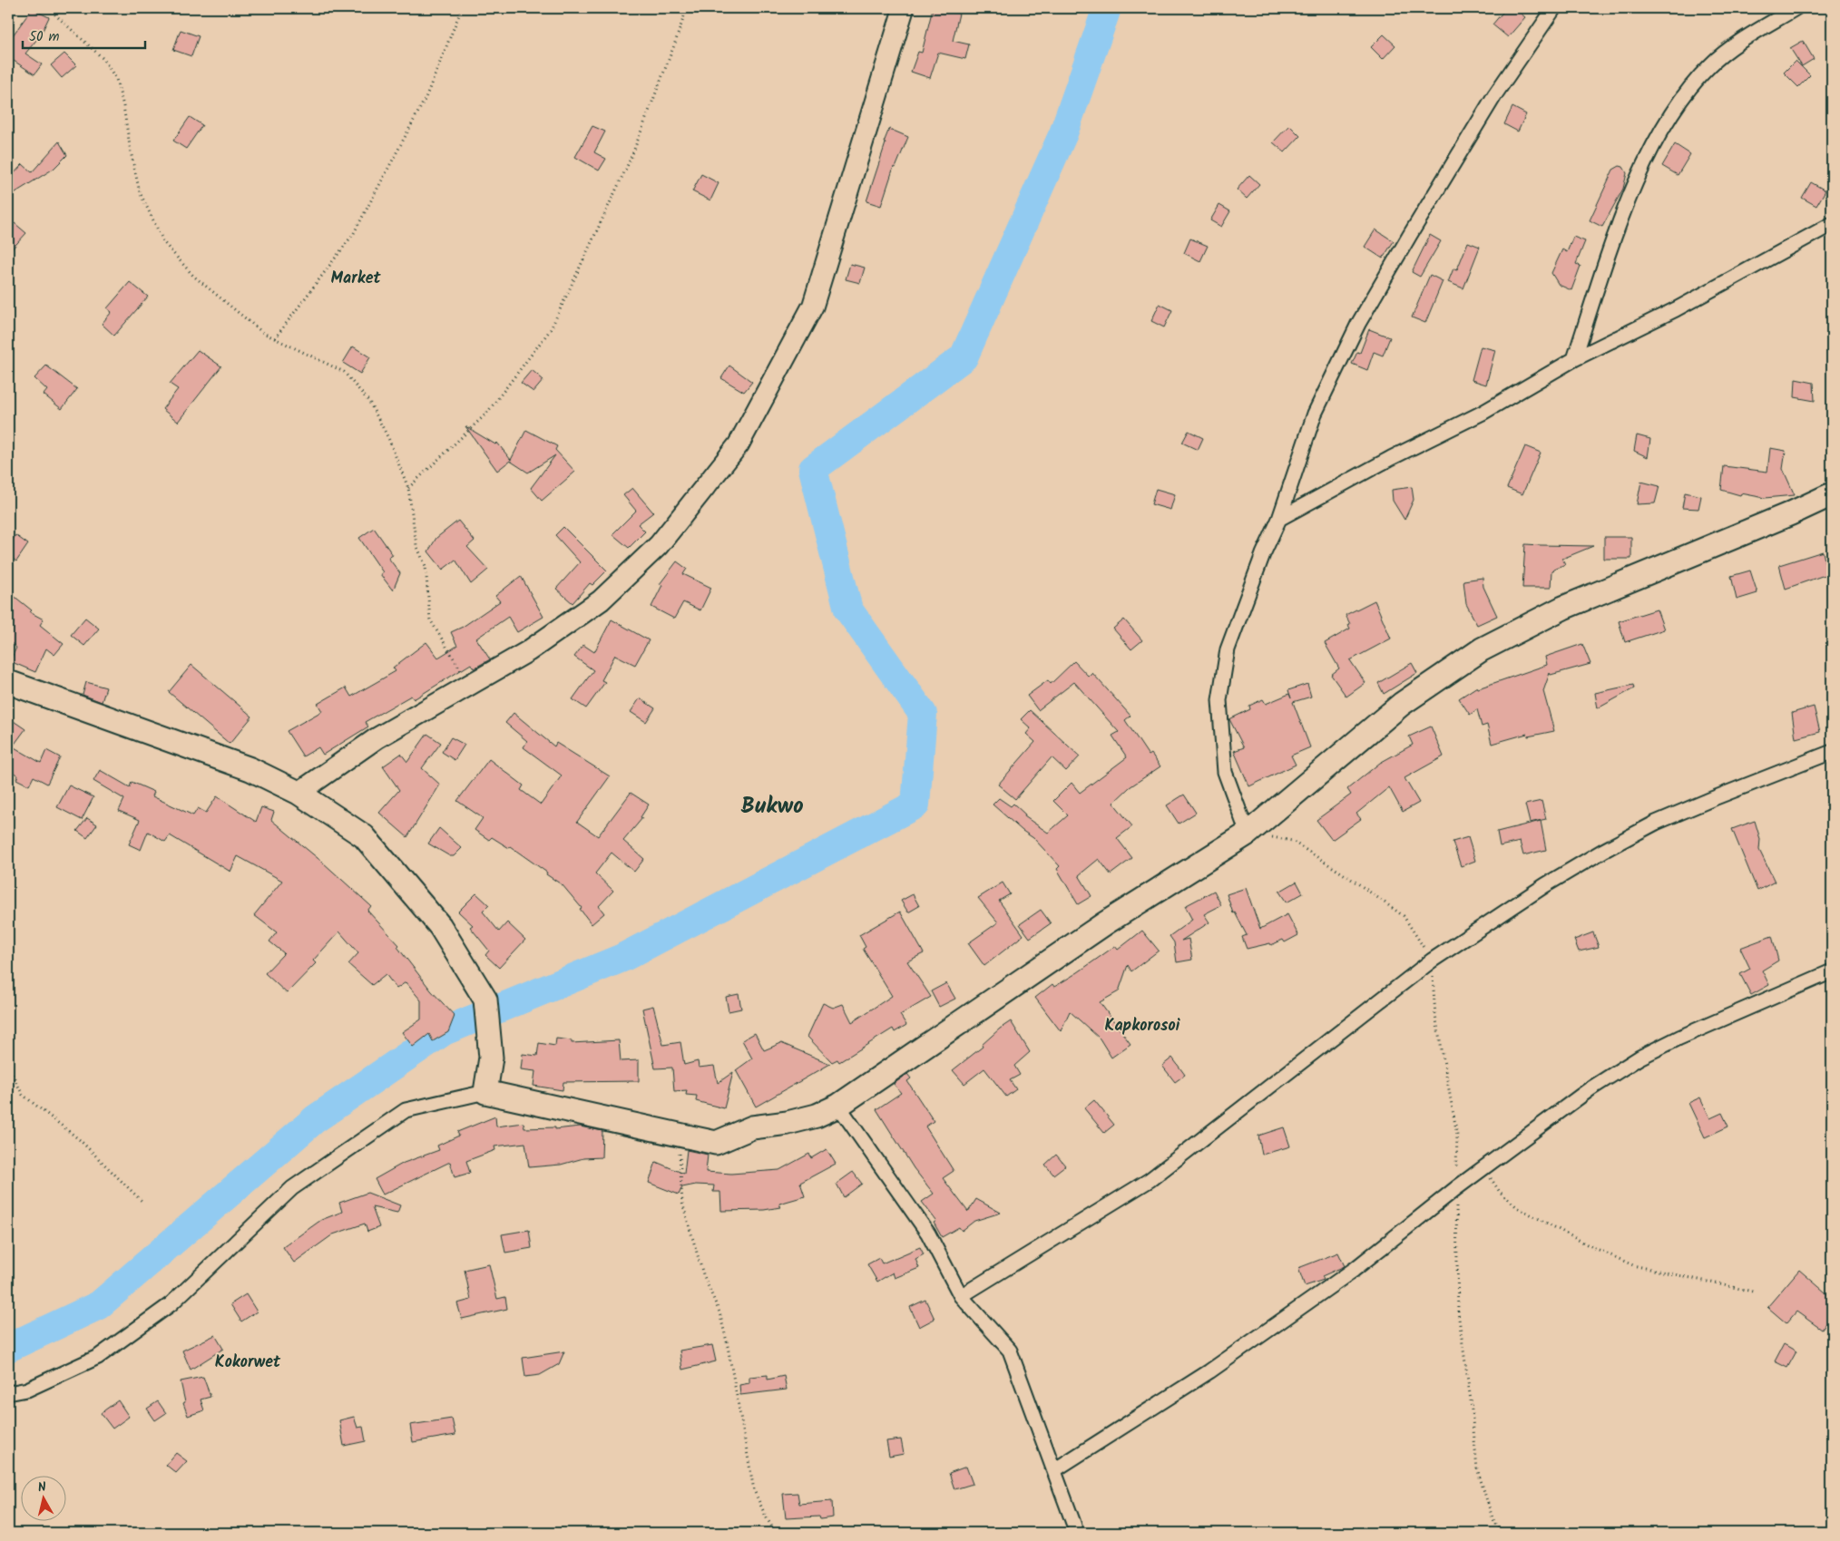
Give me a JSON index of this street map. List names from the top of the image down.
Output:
{
  "districts": [
    "Market",
    "Bukwo",
    "Kapkorosoi",
    "Kokorwet"
  ],
  "scale_bar": "50 m",
  "north": "top"
}
